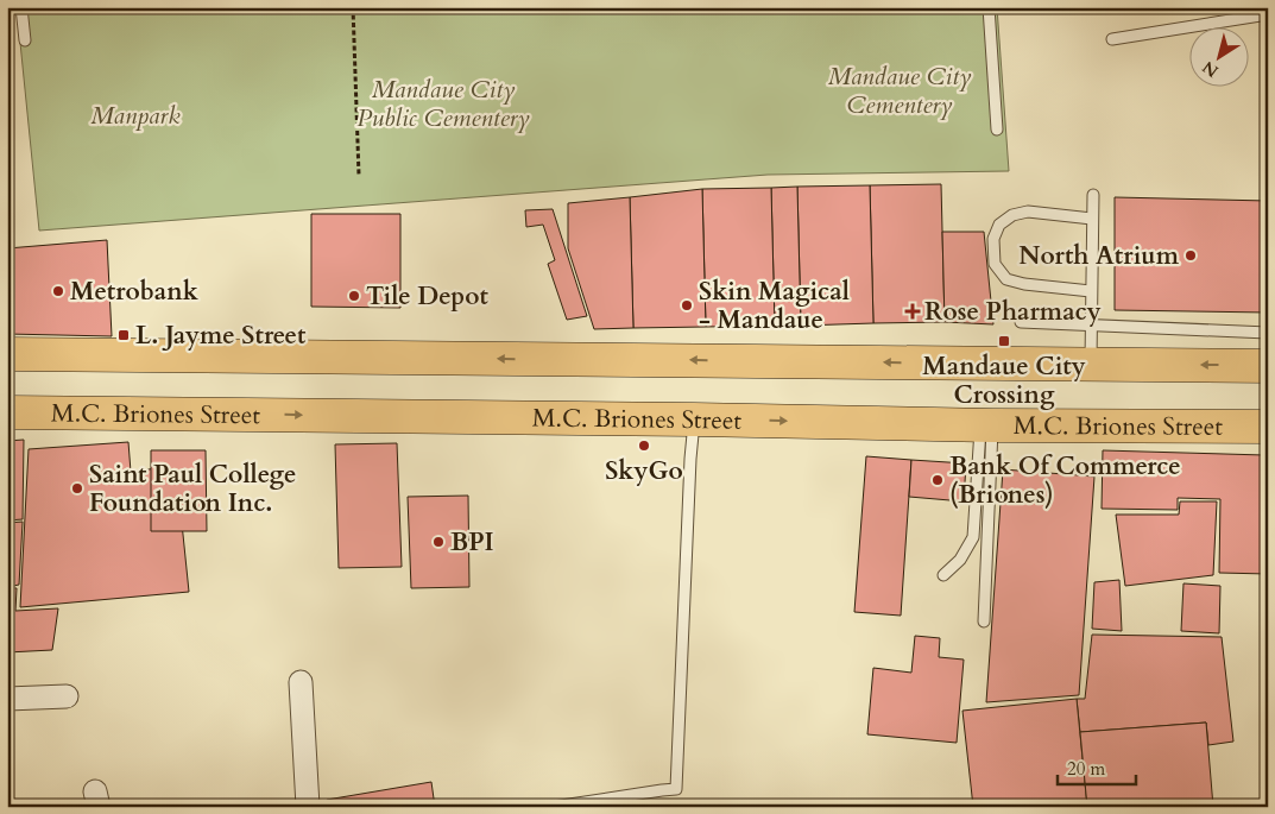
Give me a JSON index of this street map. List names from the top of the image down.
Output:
{
  "streets": {
    "main road": ["M.C. Briones Street"]
  },
  "parks": ["Mandaue City Cementery", "Mandaue City Public Cementery", "Manpark"],
  "places": {
    "other": [
      "North Atrium",
      "Metrobank",
      "Tile Depot",
      "Skin Magical - Mandaue",
      "SkyGo",
      "Bank Of Commerce (Briones)",
      "Saint Paul College Foundation Inc.",
      "BPI"
    ],
    "health": ["Rose Pharmacy"],
    "transit": ["L. Jayme Street", "Mandaue City Crossing"]
  },
  "scale_bar": "20 m",
  "north": "bottom left"
}
